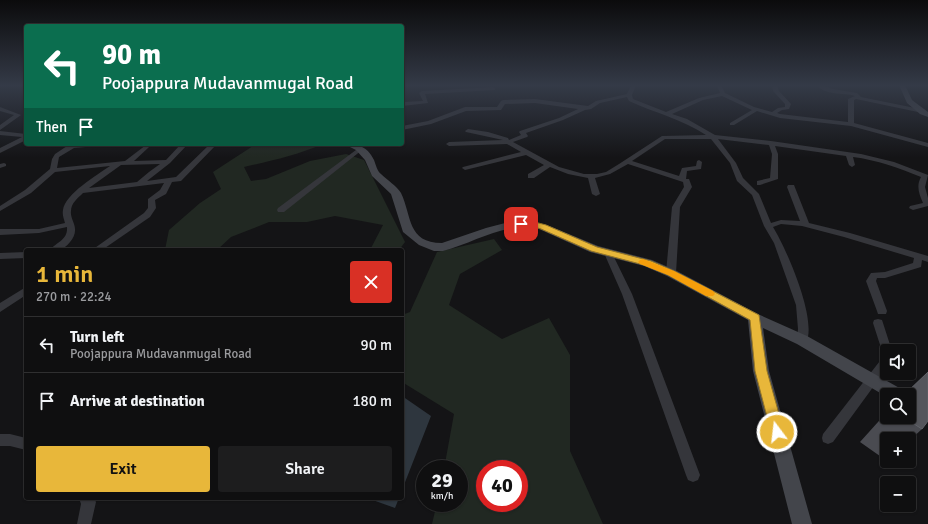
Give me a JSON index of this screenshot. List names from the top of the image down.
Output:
{
  "page": {
    "turn": ["90 m", "Poojappura Mudavanmugal Road"],
    "then": "Then",
    "heading": ["1 min", "270 m · 22:24"],
    "list": [
      {
        "name": "Turn left",
        "note": "Poojappura Mudavanmugal Road",
        "value": "90 m"
      },
      {
        "name": "Arrive at destination",
        "value": "180 m"
      }
    ],
    "map_buttons": ["+", "−"],
    "buttons": ["Exit", "Share"],
    "speed": "29 km/h",
    "limit": "40"
  }
}
